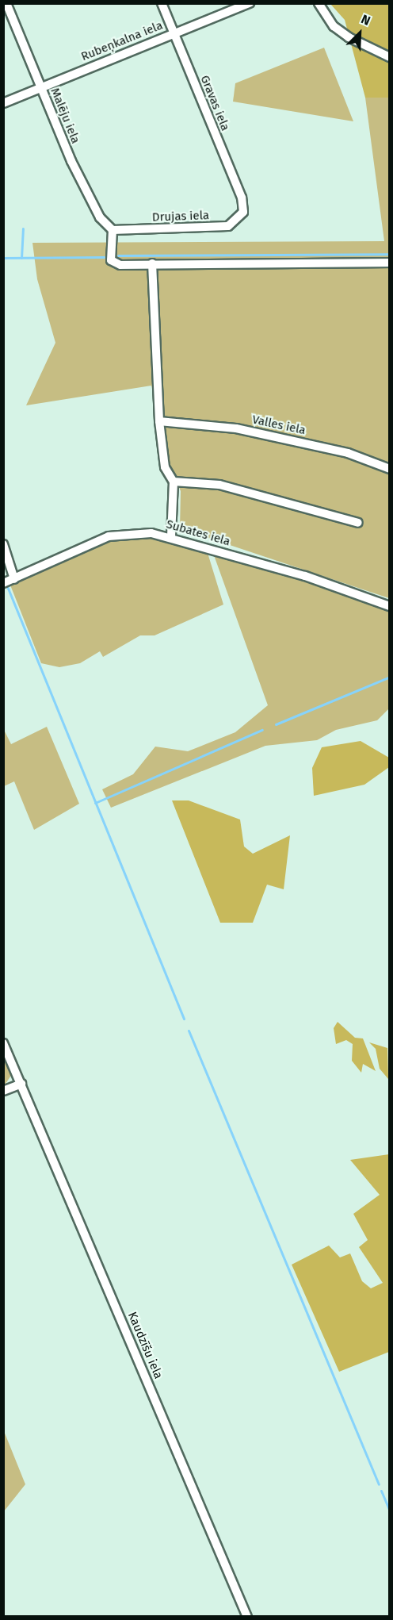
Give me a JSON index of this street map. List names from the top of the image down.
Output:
{
  "streets": {
    "street": [
      "Rubeņkalna iela",
      "Gravas iela",
      "Malēju iela",
      "Drujas iela",
      "Valles iela",
      "Subates iela",
      "Kaudzīšu iela"
    ]
  },
  "crossings": [
    ["Rubeņkalna iela", "Gravas iela"],
    ["Rubeņkalna iela", "Malēju iela"],
    ["Gravas iela", "Drujas iela"],
    ["Malēju iela", "Drujas iela"]
  ],
  "north": "top right"
}
